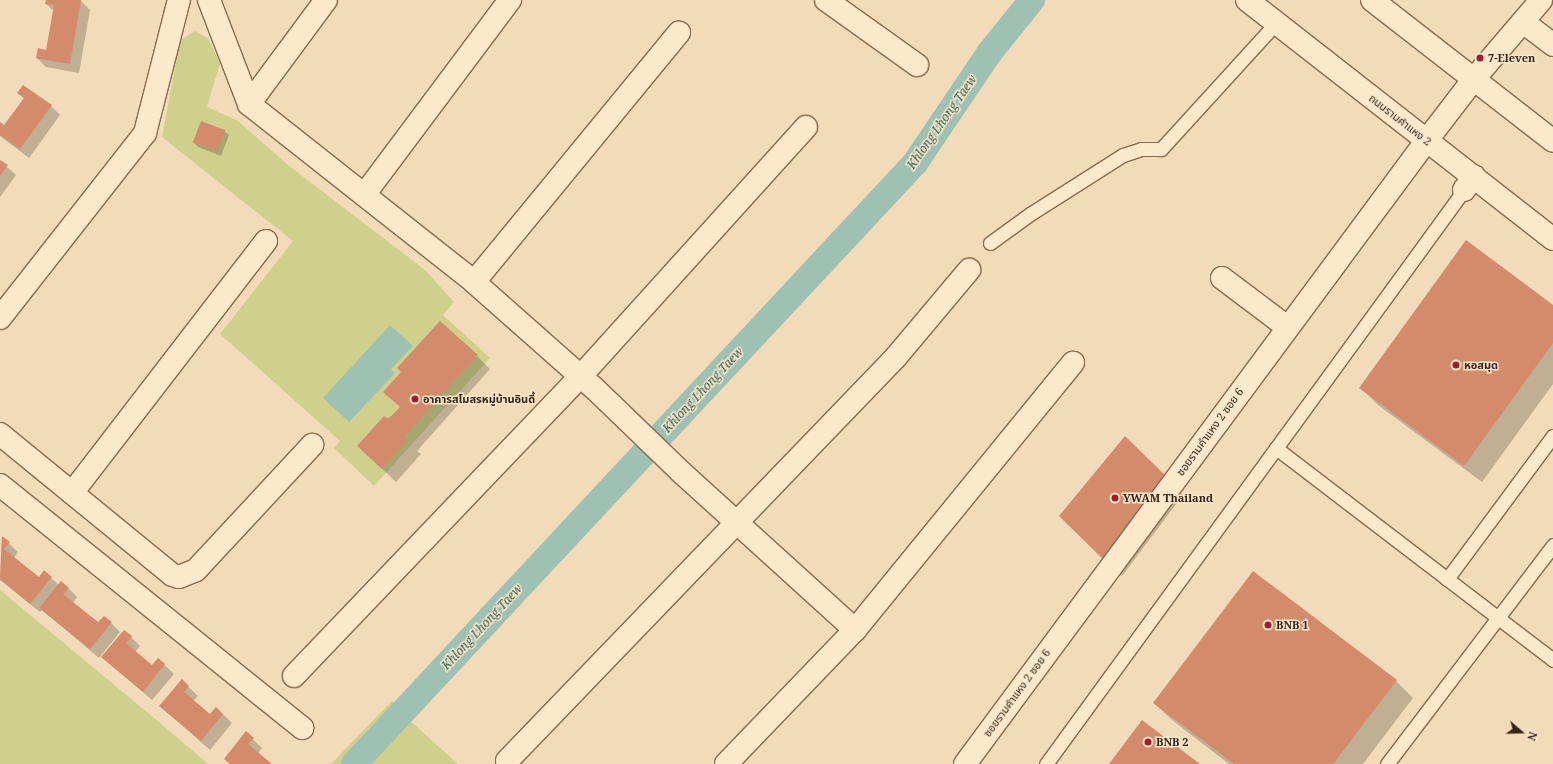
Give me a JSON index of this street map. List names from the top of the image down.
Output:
{
  "streets": {
    "street": ["ถนนรามคำแหง 2", "ซอยรามคำแหง 2 ซอย 6"]
  },
  "crossings": [
    ["ถนนรามคำแหง 2", "ซอยรามคำแหง 2 ซอย 6"]
  ],
  "water": ["Khlong Lhong Taew"],
  "places": [
    "7-Eleven",
    "หอสมุด",
    "อาคารสโมสรหมู่บ้านอินดี้",
    "YWAM Thailand",
    "BNB 1",
    "BNB 2"
  ],
  "north": "right"
}
